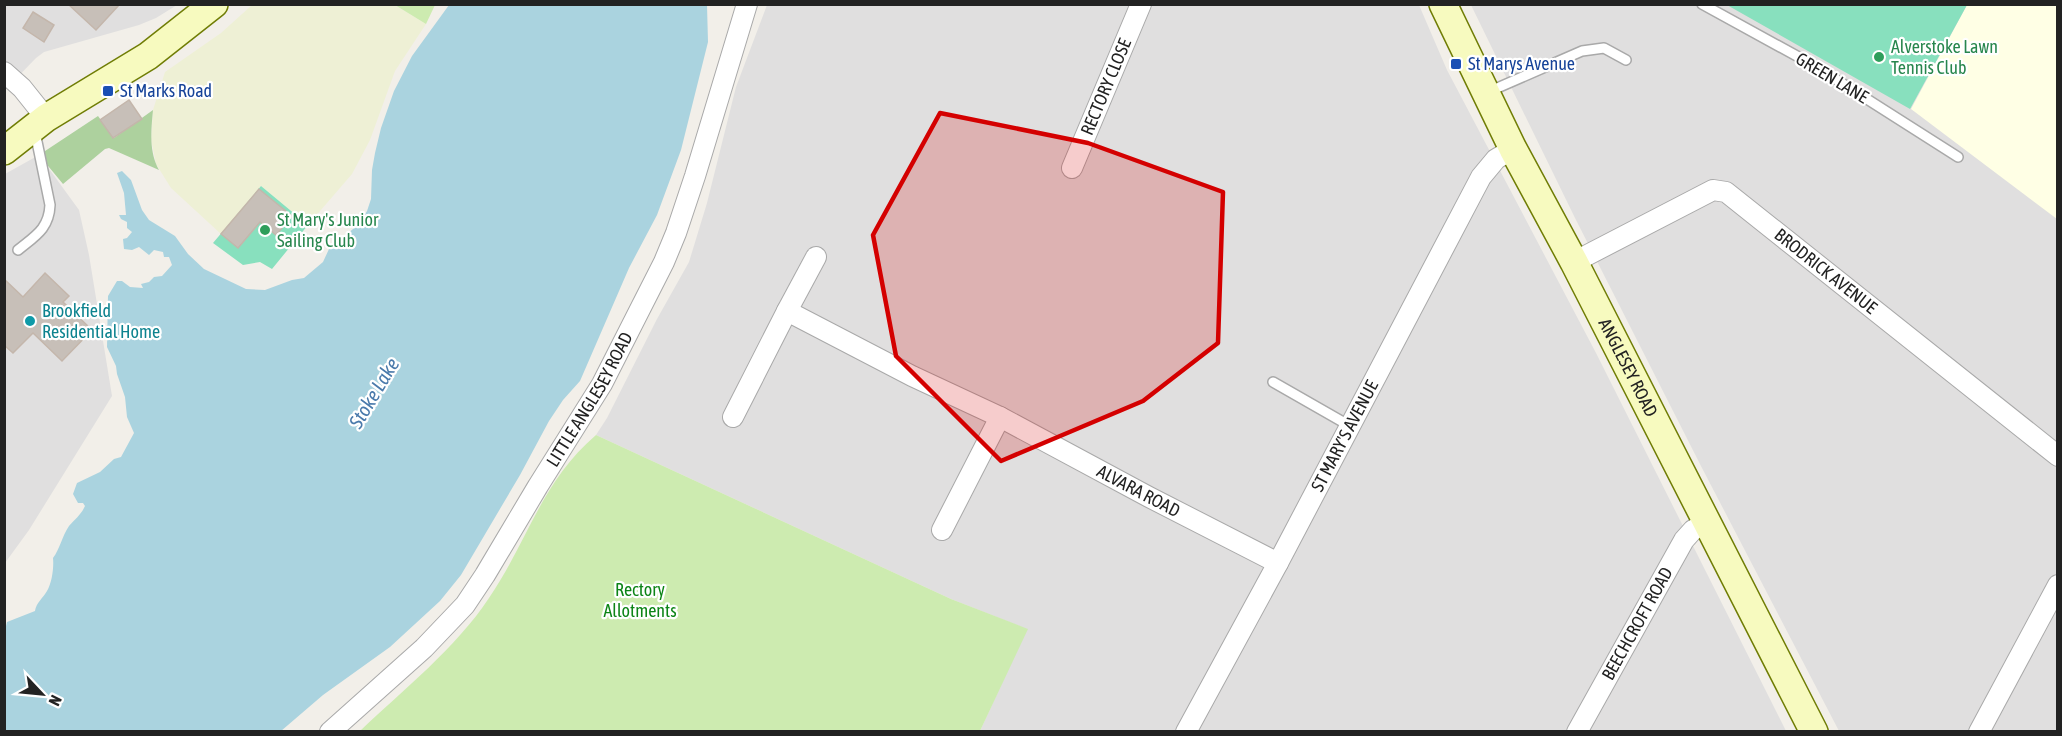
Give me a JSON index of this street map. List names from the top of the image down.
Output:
{
  "streets": {
    "street": [
      "RECTORY CLOSE",
      "BRODRICK AVENUE",
      "ANGLESEY ROAD",
      "LITTLE ANGLESEY ROAD",
      "ST MARY'S AVENUE",
      "ALVARA ROAD",
      "BEECHCROFT ROAD"
    ],
    "lane": ["GREEN LANE"]
  },
  "crossings": [
    ["BRODRICK AVENUE", "ANGLESEY ROAD"],
    ["ANGLESEY ROAD", "ST MARY'S AVENUE"],
    ["ANGLESEY ROAD", "BEECHCROFT ROAD"],
    ["ST MARY'S AVENUE", "ALVARA ROAD"]
  ],
  "water": ["Stoke Lake"],
  "parks": ["Rectory Allotments"],
  "places": {
    "other": ["Alverstoke Lawn Tennis Club", "St Mary's Junior Sailing Club", "Brookfield Residential Home"],
    "transit": ["St Marys Avenue", "St Marks Road"]
  },
  "north": "bottom right"
}
